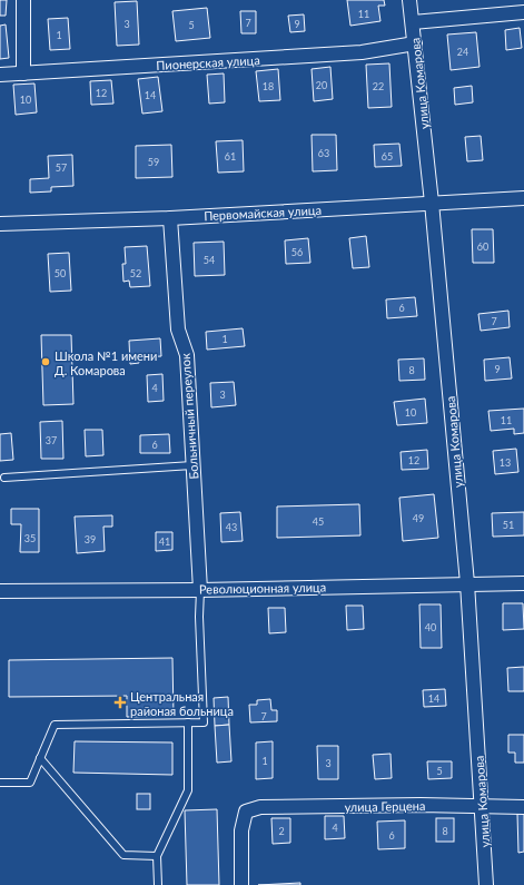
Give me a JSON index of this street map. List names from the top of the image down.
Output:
{
  "streets": {
    "street": [
      "Пионерская улица",
      "улица Комарова",
      "Первомайская улица",
      "Больничный переулок",
      "Революционная улица",
      "улица Герцена"
    ]
  },
  "crossings": [
    ["Пионерская улица", "улица Комарова"],
    ["улица Комарова", "Первомайская улица"],
    ["улица Комарова", "Революционная улица"],
    ["улица Комарова", "улица Герцена"],
    ["Первомайская улица", "Больничный переулок"],
    ["Больничный переулок", "Революционная улица"]
  ],
  "places": {
    "other": ["Школа №1 имени Д. Комарова"],
    "health": ["Центральная районая больница"]
  },
  "house_numbers": [
    "11",
    "7",
    "3",
    "9",
    "5",
    "1",
    "24",
    "20",
    "18",
    "22",
    "12",
    "14",
    "10",
    "63",
    "61",
    "65",
    "59",
    "57",
    "60",
    "56",
    "54",
    "50",
    "52",
    "6",
    "7",
    "1",
    "9",
    "8",
    "4",
    "3",
    "10",
    "11",
    "37",
    "6",
    "12",
    "13",
    "49",
    "45",
    "51",
    "43",
    "35",
    "39",
    "41",
    "40",
    "14",
    "7",
    "1",
    "3",
    "5",
    "4",
    "2",
    "8",
    "6"
  ]
}
